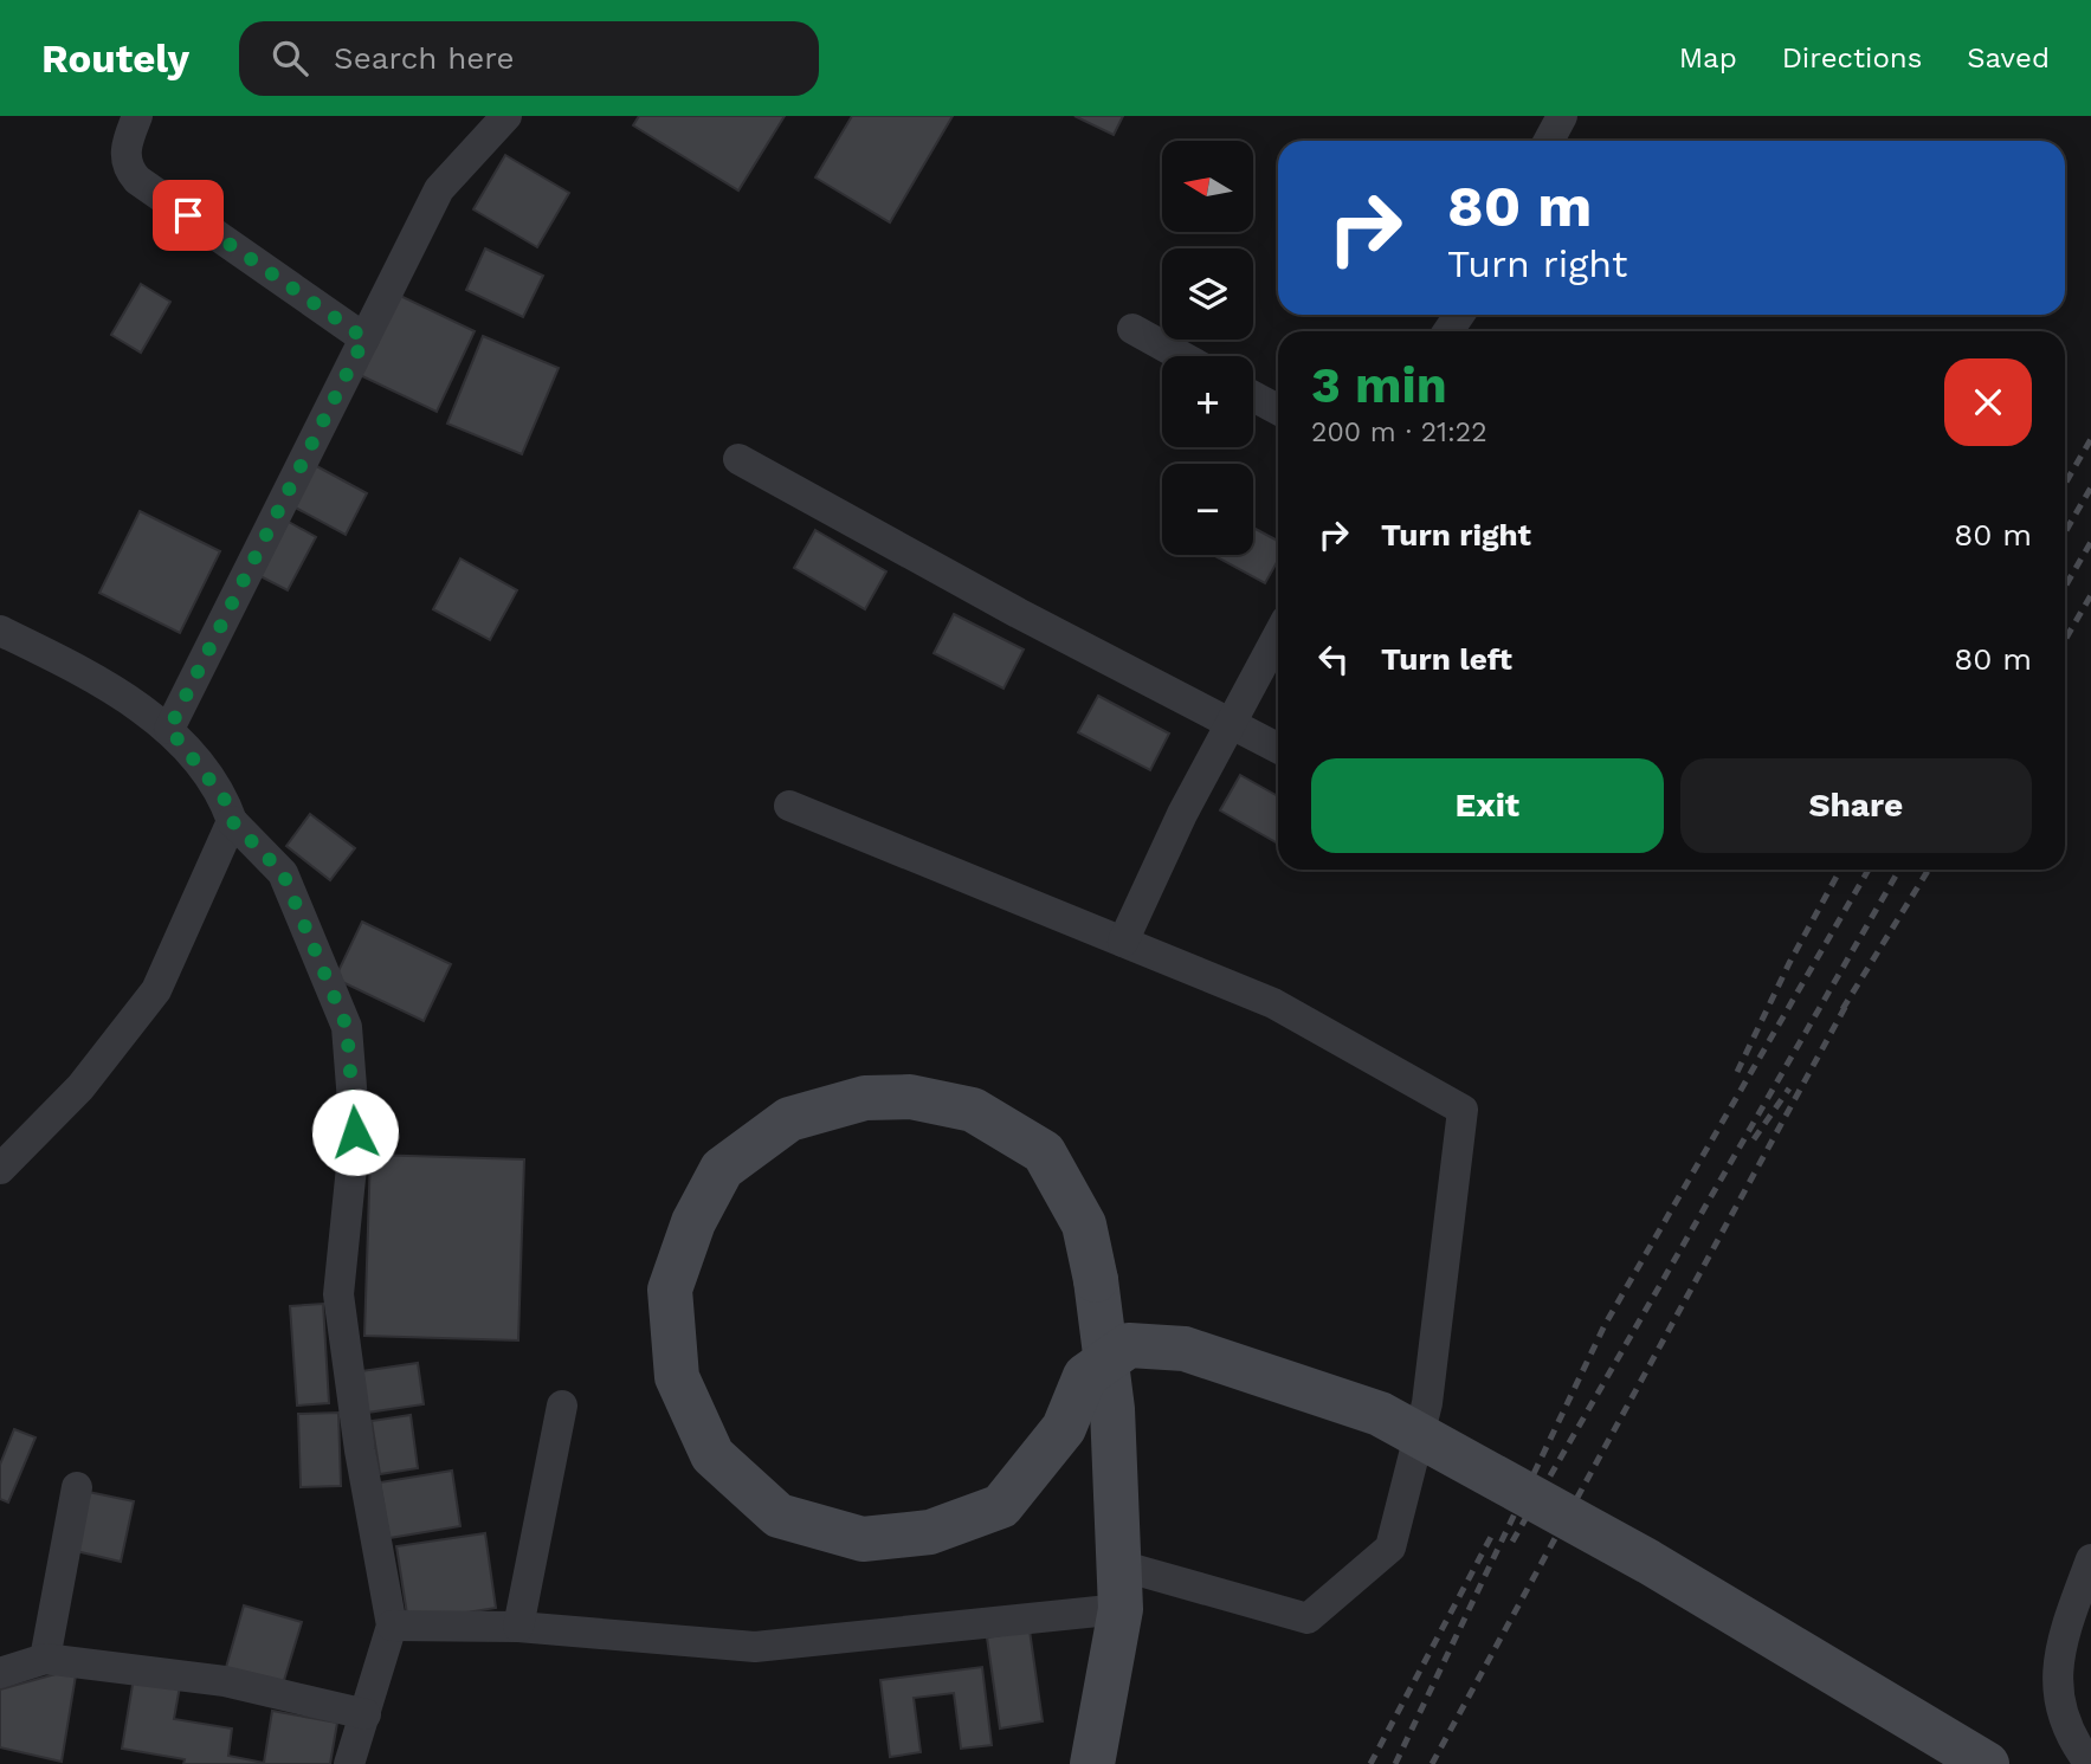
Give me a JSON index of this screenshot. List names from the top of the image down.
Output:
{
  "north": "left",
  "page": {
    "header": "Routely",
    "search": "Search here",
    "nav": ["Map", "Directions", "Saved"],
    "map_buttons": ["+", "−"],
    "turn": ["80 m", "Turn right"],
    "heading": ["3 min", "200 m · 21:22"],
    "list": [
      {
        "name": "Turn right",
        "value": "80 m"
      },
      {
        "name": "Turn left",
        "value": "80 m"
      }
    ],
    "buttons": ["Exit", "Share"]
  }
}
